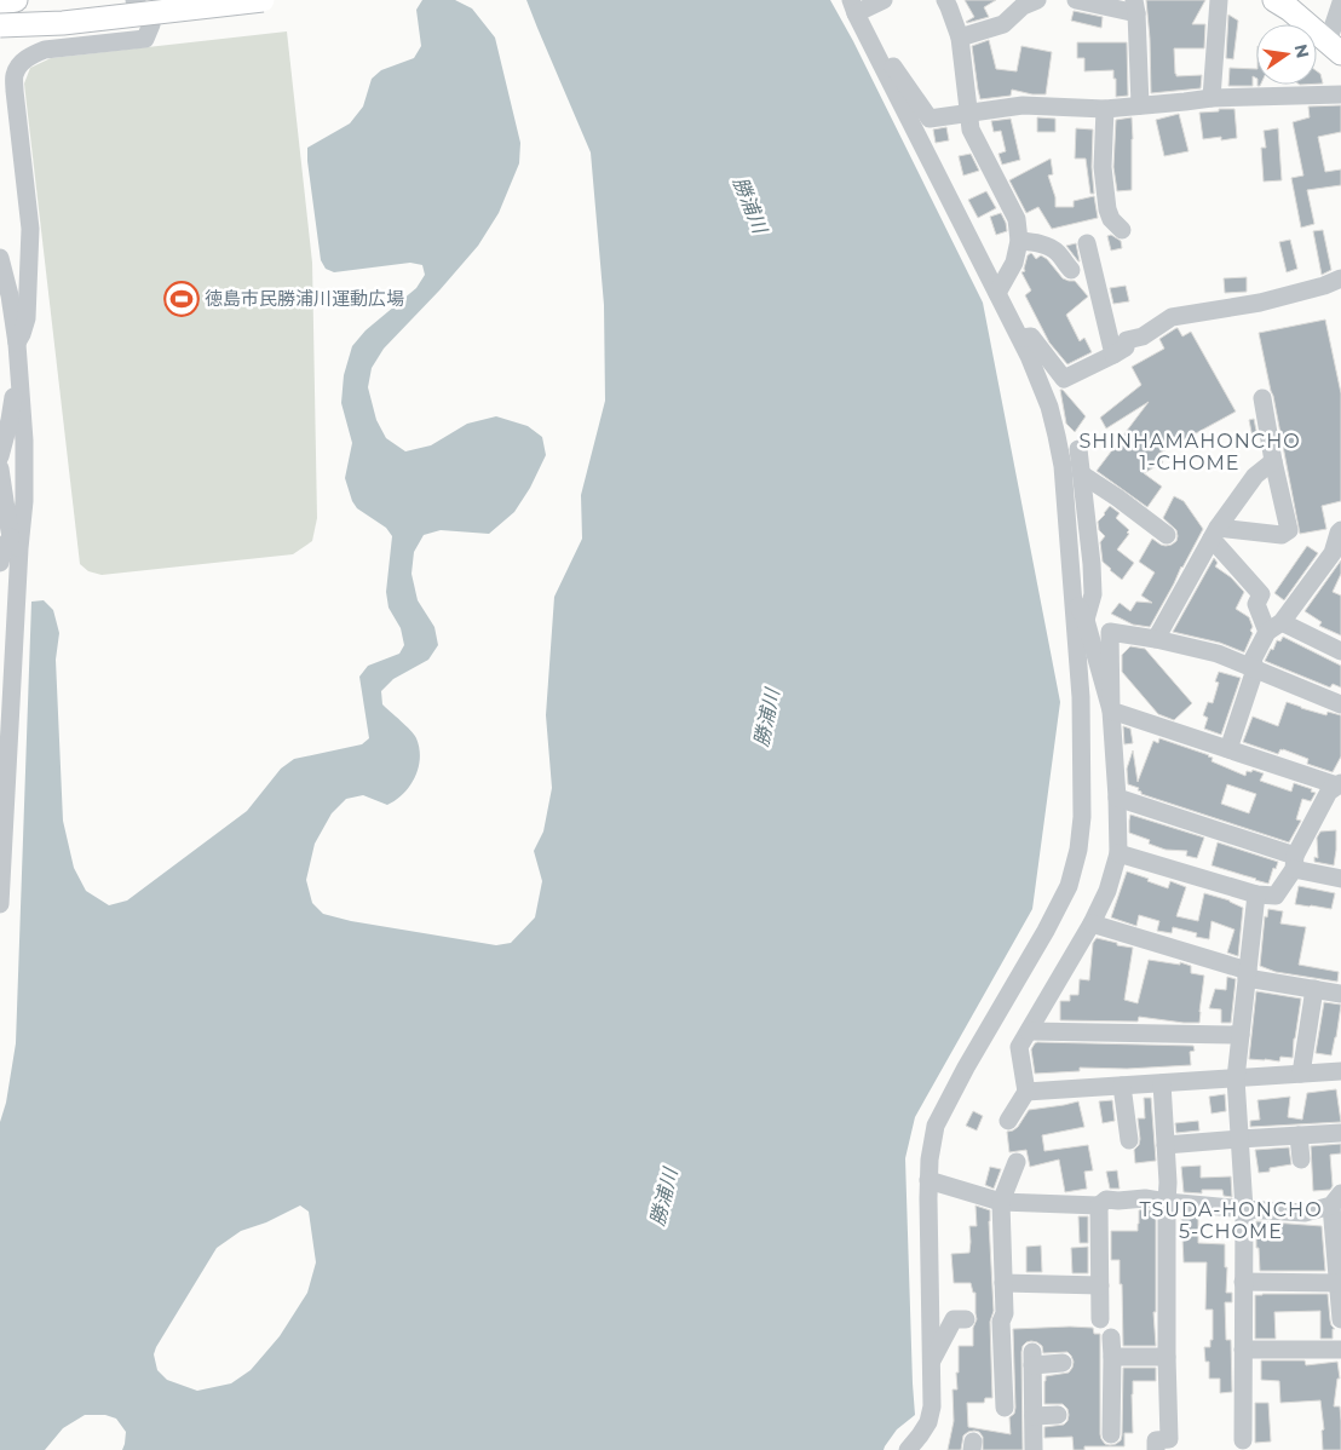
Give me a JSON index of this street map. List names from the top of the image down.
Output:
{
  "districts": ["SHINHAMAHONCHO 1-CHOME", "TSUDA-HONCHO 5-CHOME"],
  "water": ["勝浦川"],
  "places": {
    "sports": ["徳島市民勝浦川運動広場"]
  },
  "north": "right"
}
